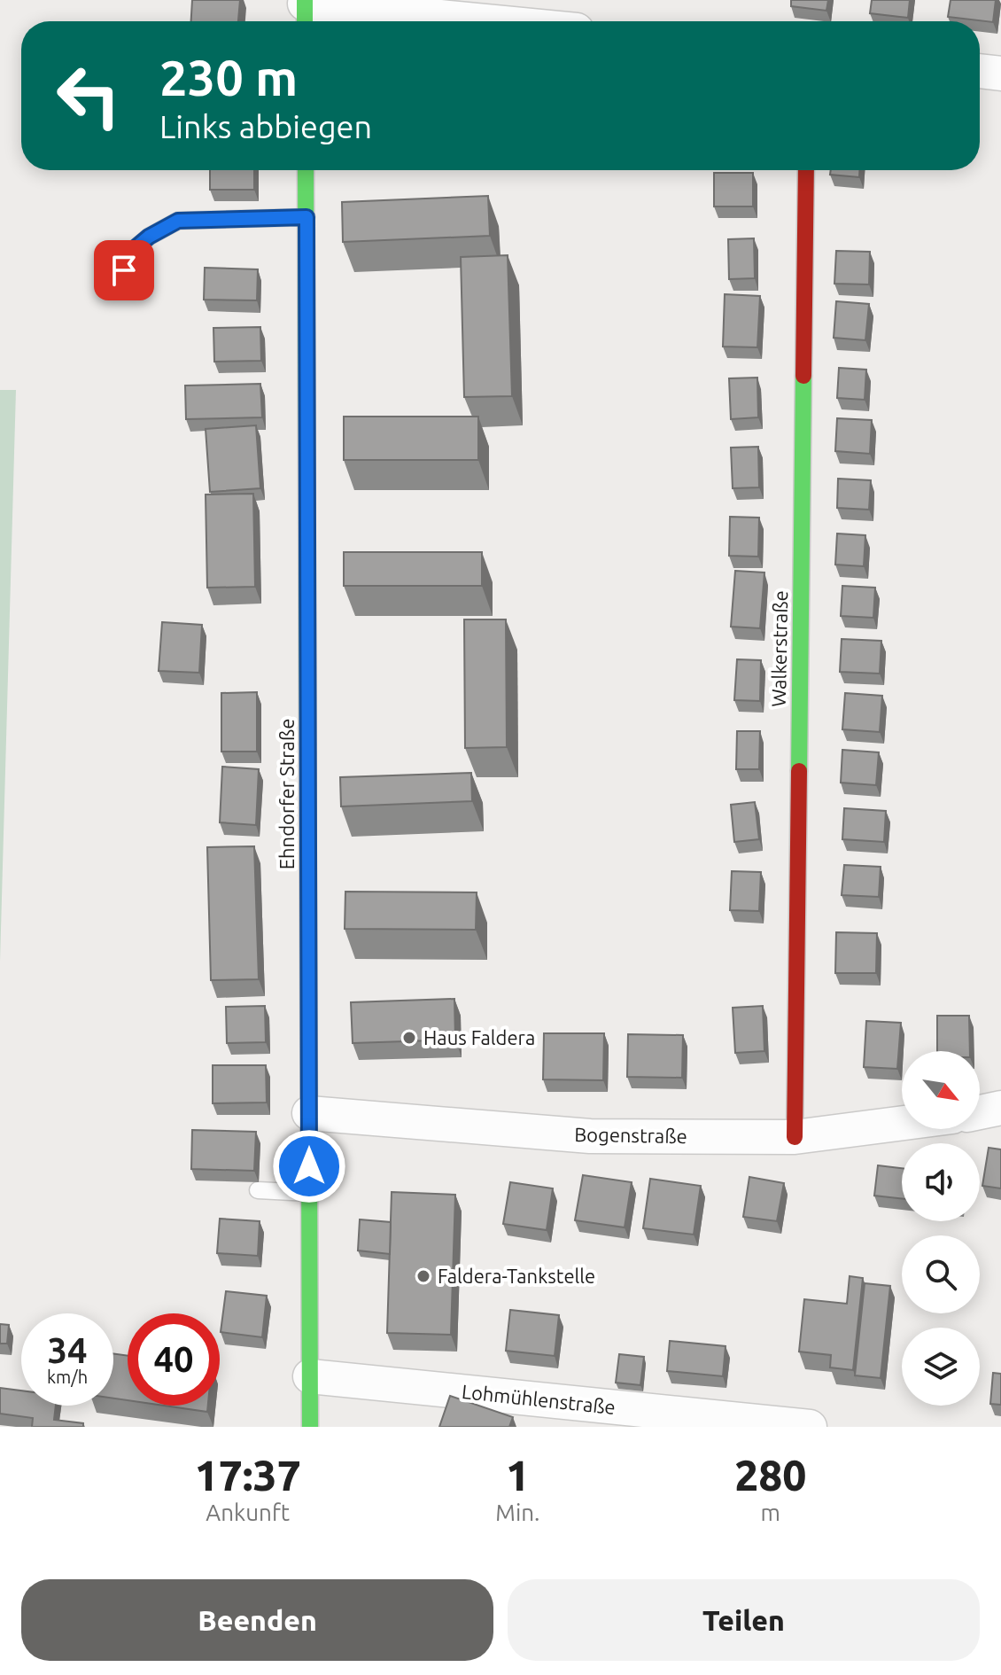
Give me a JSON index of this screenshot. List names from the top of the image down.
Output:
{
  "streets": {
    "street": [
      "Walkerstraße",
      "Ehndorfer Straße",
      "Bogenstraße",
      "Lohmühlenstraße"
    ]
  },
  "crossings": [
    ["Walkerstraße", "Bogenstraße"],
    ["Ehndorfer Straße", "Bogenstraße"],
    ["Ehndorfer Straße", "Lohmühlenstraße"]
  ],
  "places": ["Haus Faldera", "Faldera-Tankstelle"],
  "north": "bottom right",
  "page": {
    "turn": ["230 m", "Links abbiegen"],
    "speed": "34 km/h",
    "limit": "40",
    "eta": [
      "17:37",
      "Ankunft",
      "1",
      "Min.",
      "280",
      "m"
    ],
    "buttons": ["Beenden", "Teilen"]
  }
}
